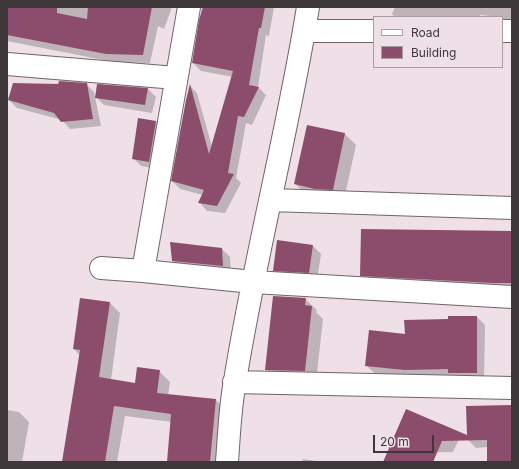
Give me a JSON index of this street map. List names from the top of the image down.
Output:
{
  "legend": ["Road", "Building"],
  "scale_bar": "20 m"
}
